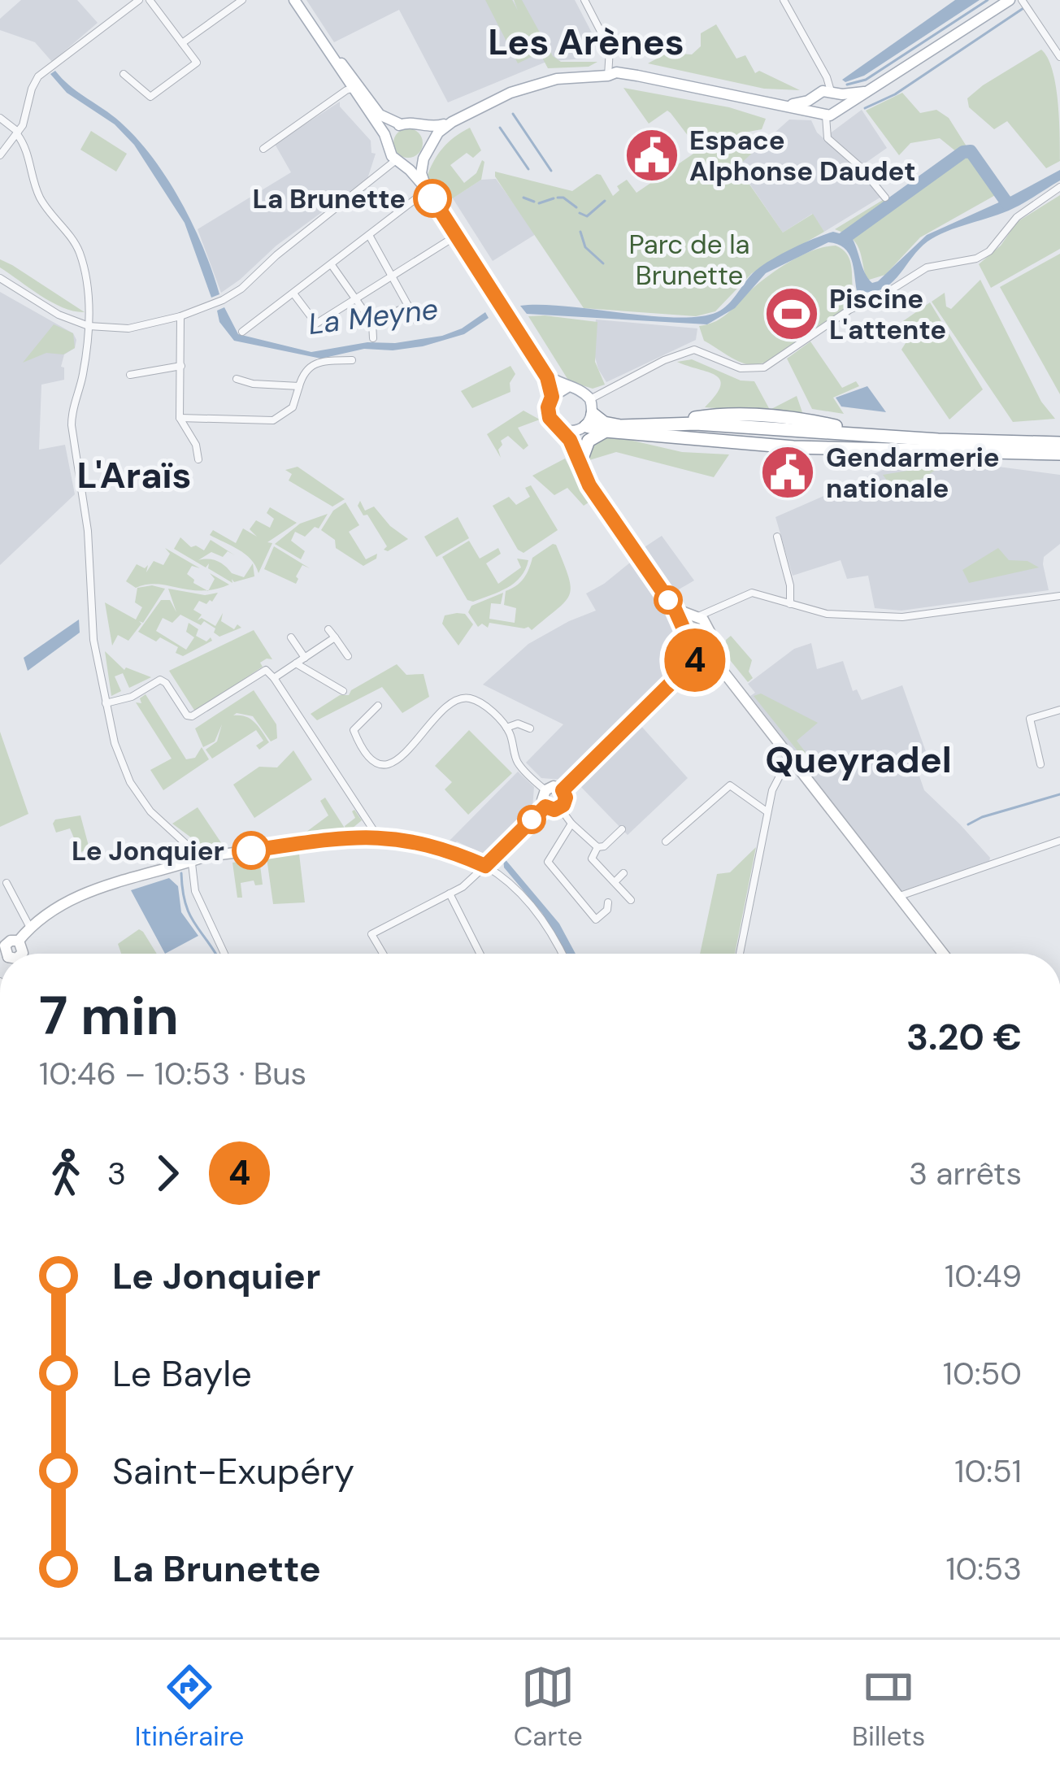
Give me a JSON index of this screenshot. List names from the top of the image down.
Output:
{
  "districts": ["Les Arènes", "L'Araïs", "Queyradel"],
  "water": ["La Meyne"],
  "parks": ["Parc de la Brunette"],
  "places": {
    "public building": ["Espace Alphonse Daudet", "Gendarmerie nationale"],
    "other": ["La Brunette", "Le Jonquier"],
    "sports": ["Piscine L'attente"]
  },
  "lines": ["bus line 4"],
  "page": {
    "on_map": "4",
    "heading": ["7 min", "10:46 – 10:53 · Bus", "3.20 €"],
    "legs": ["3", "4", "3 arrêts"],
    "list": [
      {
        "name": "Le Jonquier",
        "value": "10:49"
      },
      {
        "name": "Le Bayle",
        "value": "10:50"
      },
      {
        "name": "Saint-Exupéry",
        "value": "10:51"
      },
      {
        "name": "La Brunette",
        "value": "10:53"
      }
    ],
    "tabs": ["Itinéraire", "Carte", "Billets"]
  }
}
